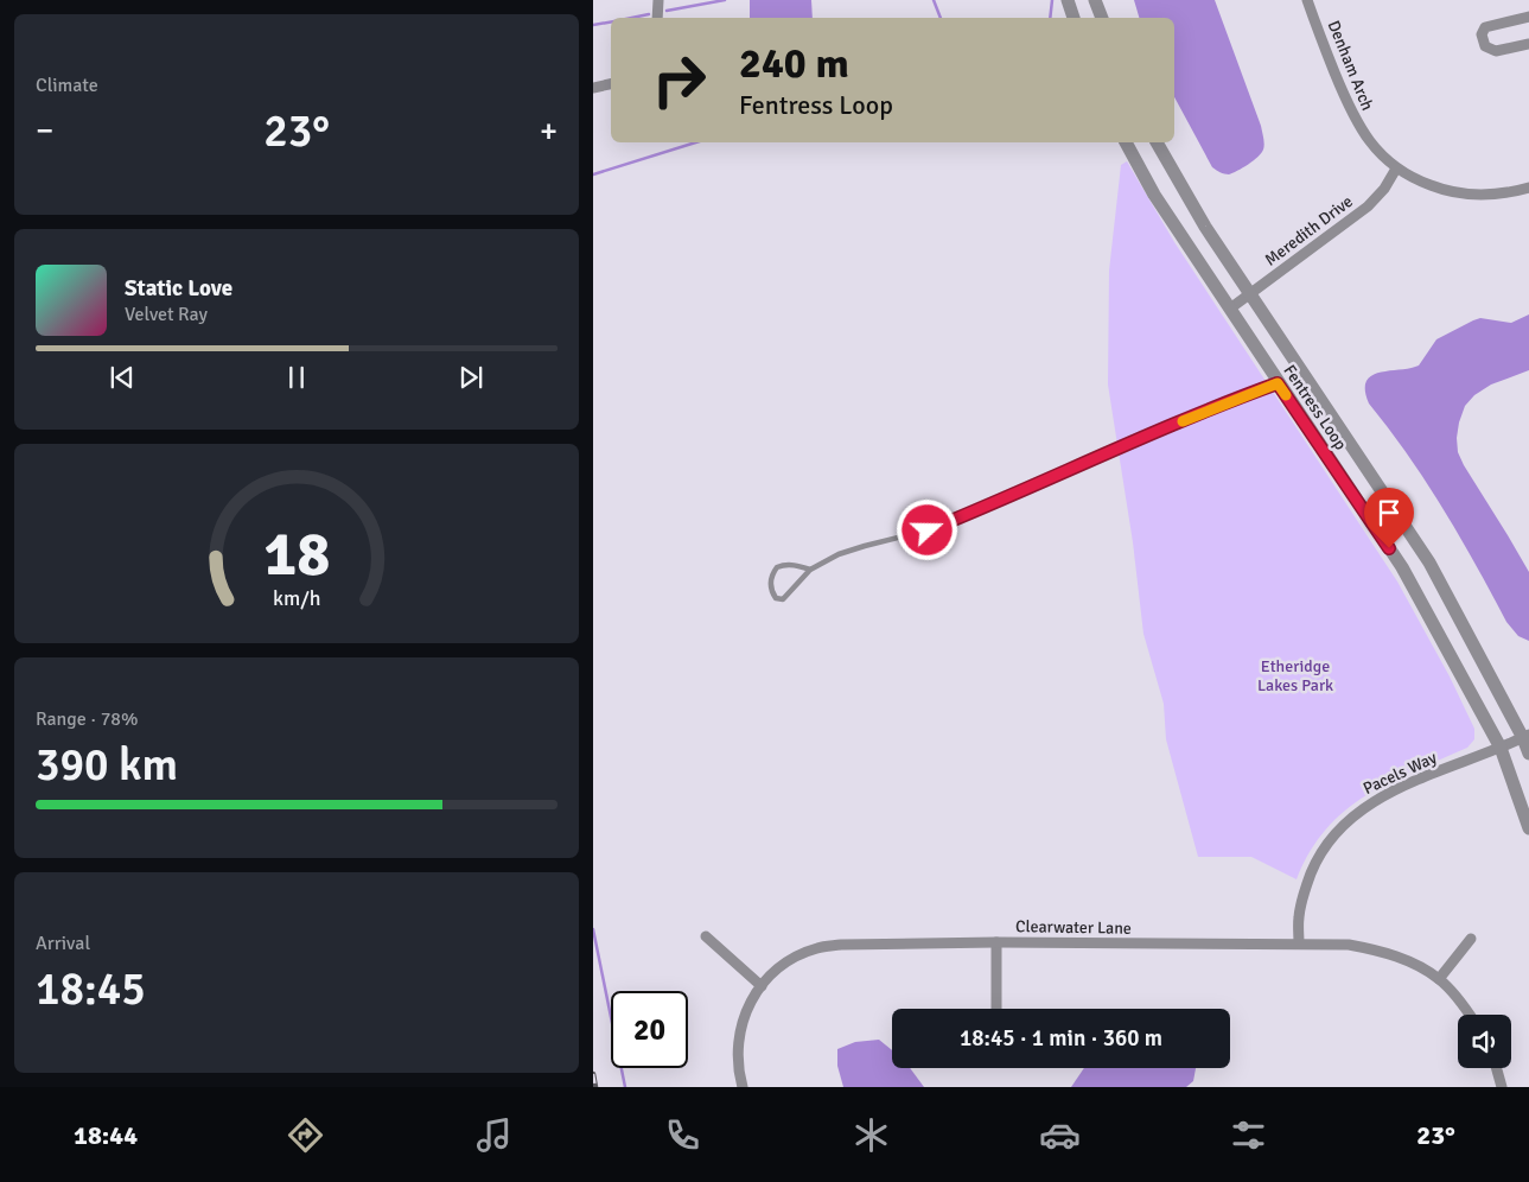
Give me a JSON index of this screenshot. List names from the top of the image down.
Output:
{
  "streets": {
    "street": [
      "Denham Arch",
      "Meredith Drive",
      "Fentress Loop",
      "Pacels Way",
      "Clearwater Lane"
    ]
  },
  "crossings": [
    ["Denham Arch", "Meredith Drive"],
    ["Meredith Drive", "Fentress Loop"],
    ["Fentress Loop", "Pacels Way"],
    ["Pacels Way", "Clearwater Lane"]
  ],
  "parks": ["Etheridge Lakes Park"],
  "page": {
    "tile": [
      "Climate",
      ["Range · 78%", "390 km"],
      ["Arrival", "18:45"]
    ],
    "turn": ["240 m", "Fentress Loop"],
    "heat": ["−", "23°", "+"],
    "song": ["Static Love", "Velvet Ray"],
    "limit": "20",
    "trip": "18:45 · 1 min · 360 m",
    "tabs": ["18:44", "23°"],
    "gauge": ["18", "km/h"]
  }
}
